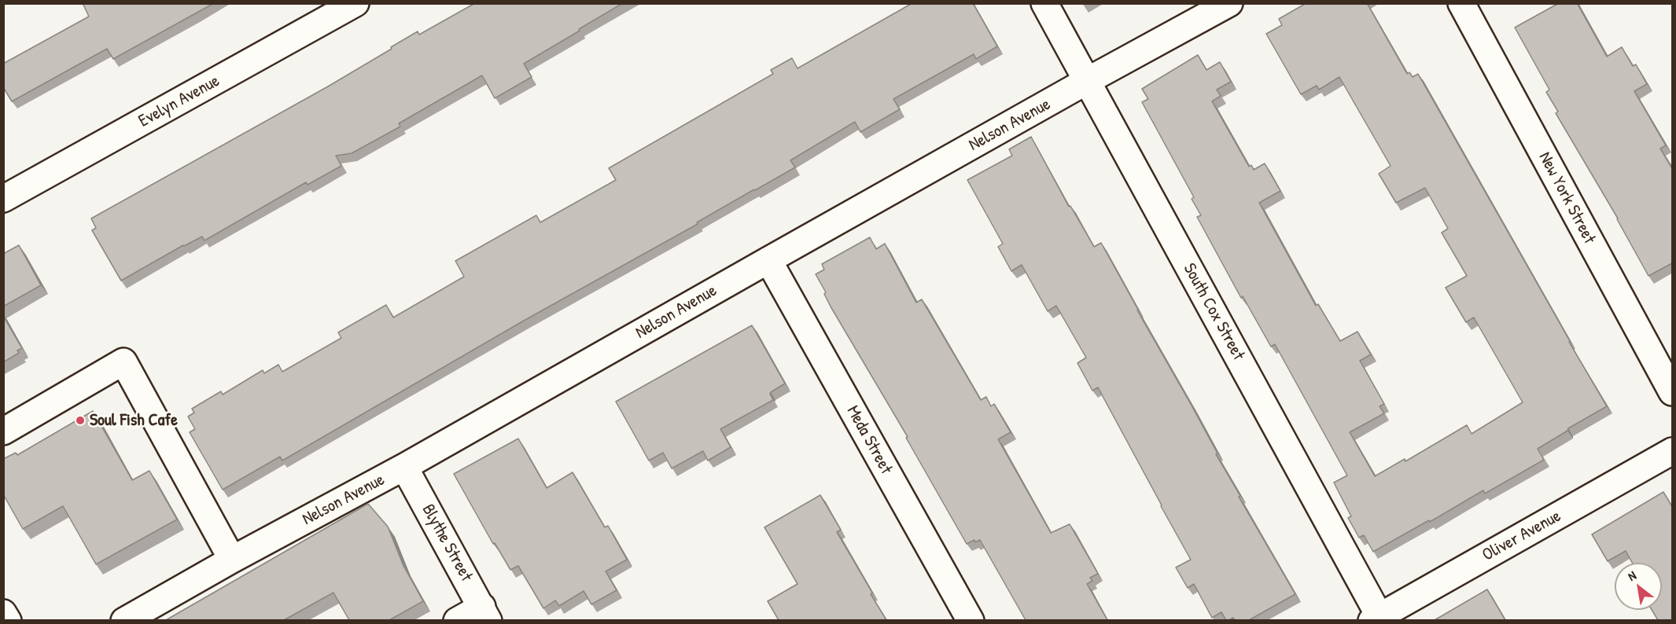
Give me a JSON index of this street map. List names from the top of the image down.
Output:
{
  "streets": {
    "street": [
      "Evelyn Avenue",
      "Nelson Avenue",
      "New York Street",
      "South Cox Street",
      "Meda Street",
      "Oliver Avenue",
      "Blythe Street"
    ]
  },
  "crossings": [
    ["Nelson Avenue", "South Cox Street"],
    ["Nelson Avenue", "Meda Street"],
    ["Nelson Avenue", "Blythe Street"],
    ["South Cox Street", "Oliver Avenue"]
  ],
  "places": ["Soul Fish Cafe"],
  "north": "top left"
}
